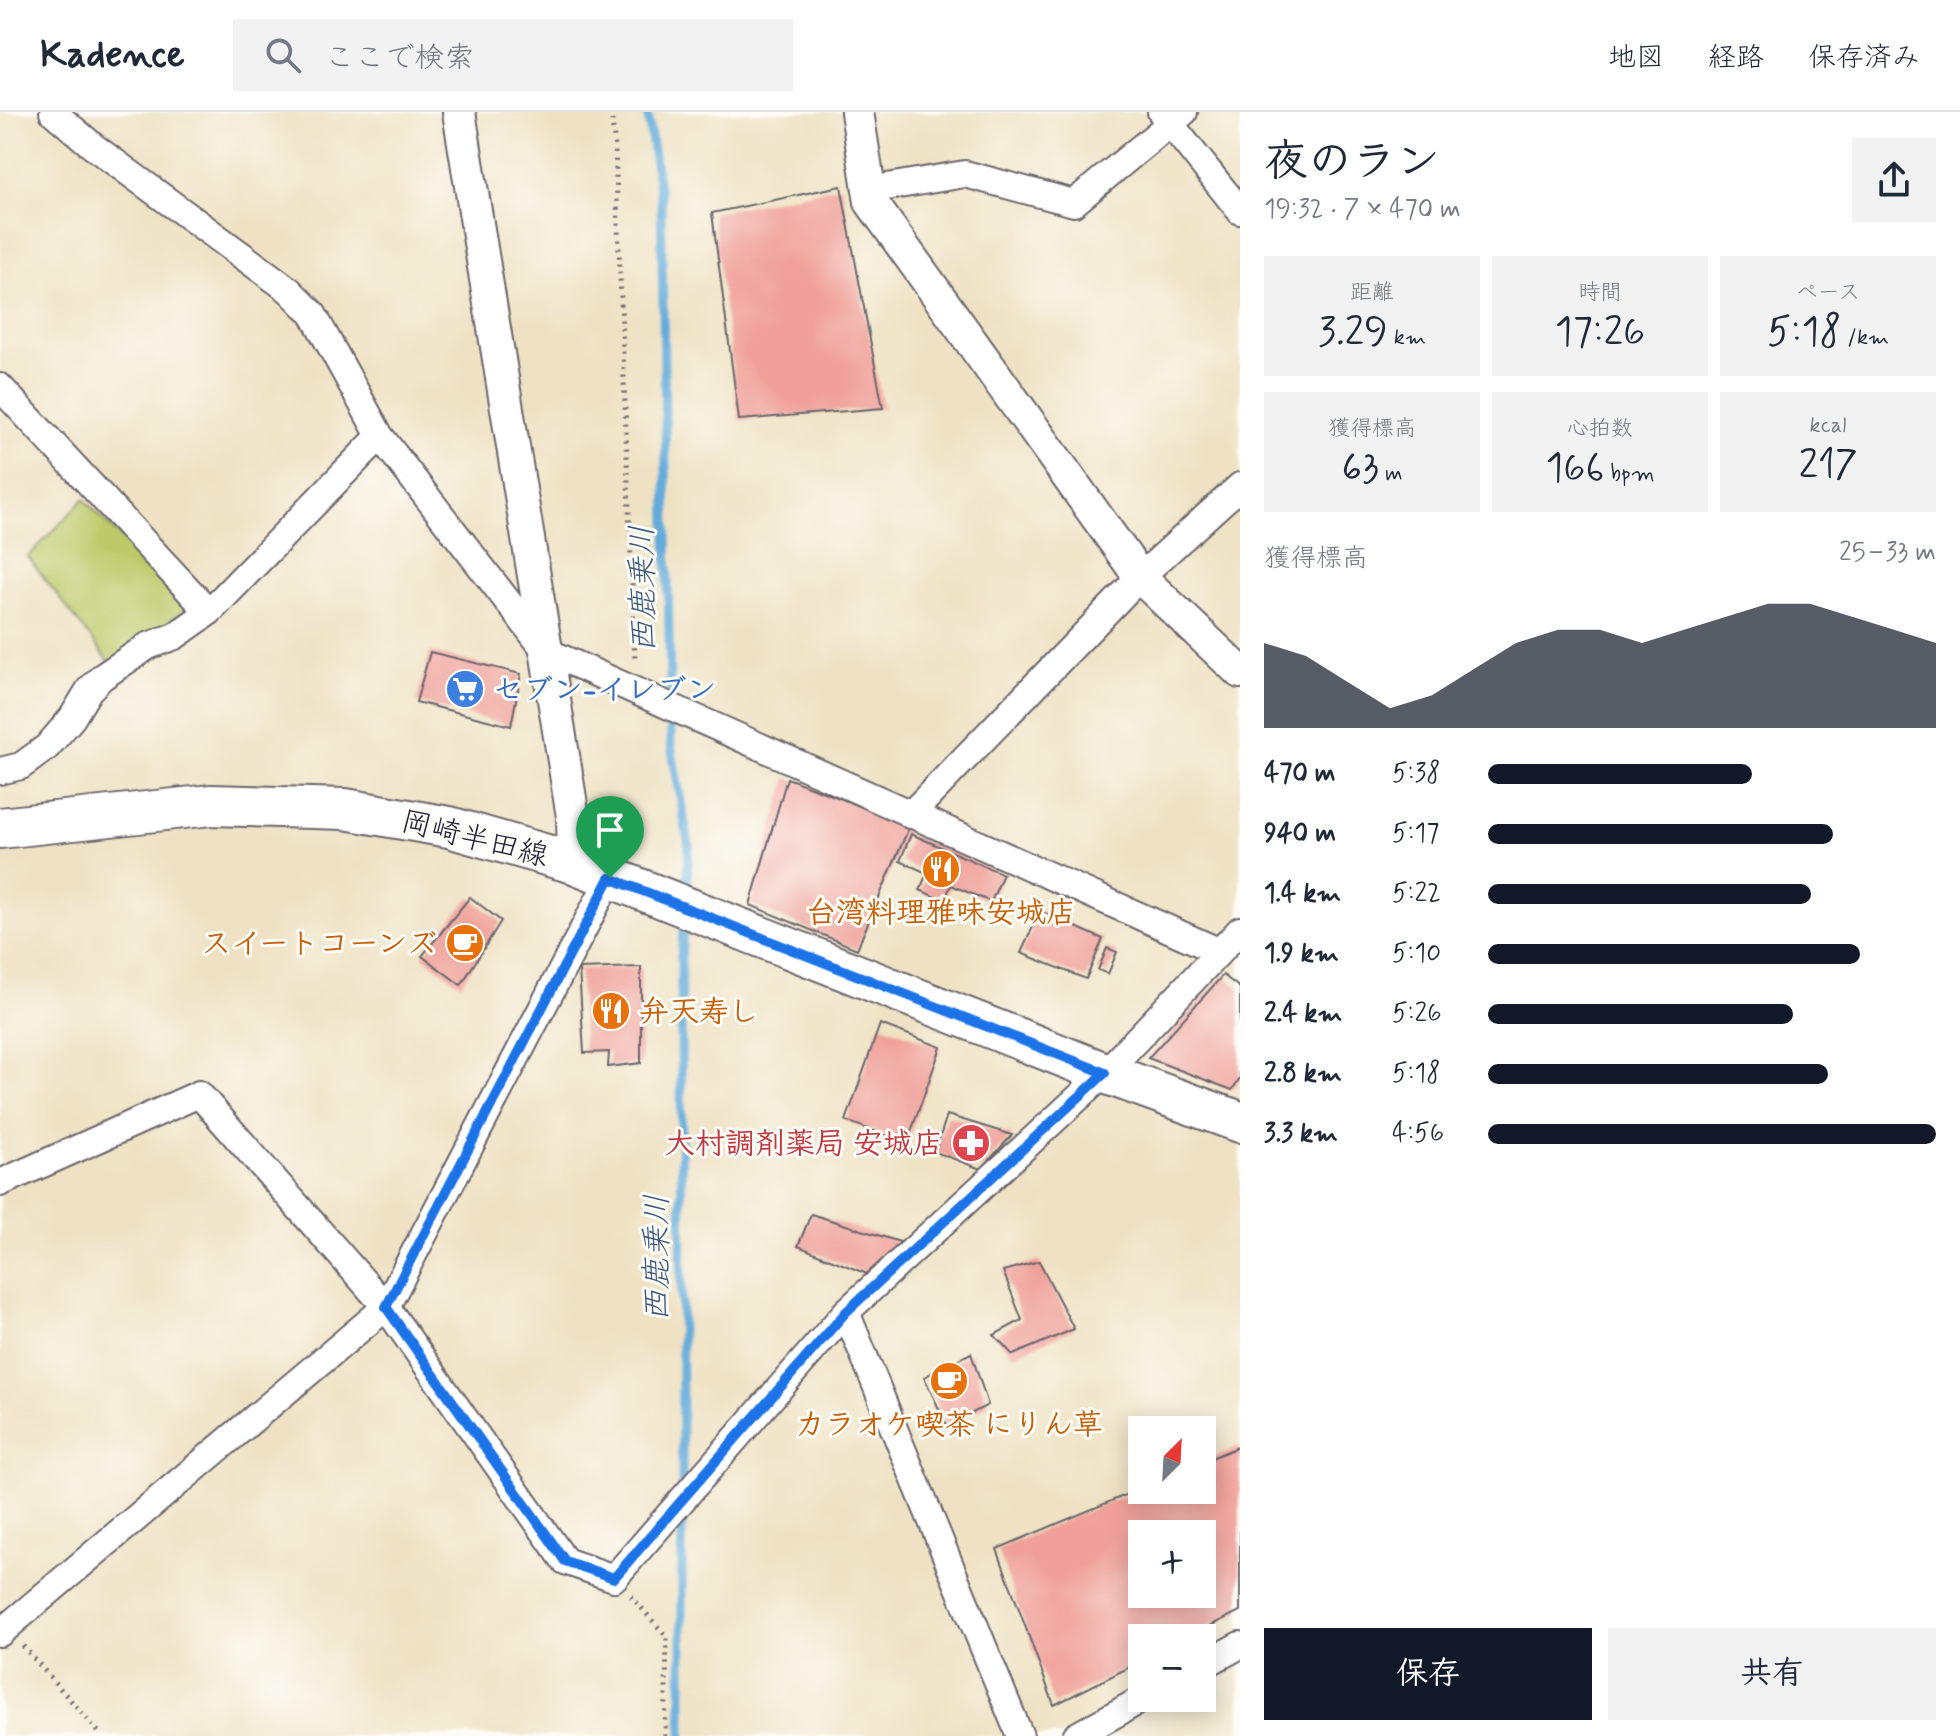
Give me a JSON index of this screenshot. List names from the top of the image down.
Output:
{
  "streets": {
    "main road": ["岡崎半田線"]
  },
  "water": ["西鹿乗川"],
  "places": {
    "supermarket": ["セブン-イレブン"],
    "restaurant": ["台湾料理雅味安城店", "弁天寿し"],
    "cafe": ["スイートコーンズ", "カラオケ喫茶 にりん草"],
    "pharmacy": ["大村調剤薬局 安城店"]
  },
  "north": "top right",
  "page": {
    "header": "Kadence",
    "search": "ここで検索",
    "nav": ["地図", "経路", "保存済み"],
    "heading": ["夜のラン", "19:32 · 7 × 470 m"],
    "stats": [
      ["距離", "3.29 km"],
      ["時間", "17:26"],
      ["ペース", "5:18 /km"],
      ["獲得標高", "63 m"],
      ["心拍数", "166 bpm"],
      ["kcal", "217"]
    ],
    "chart": ["獲得標高", "25–33 m"],
    "list": [
      {
        "name": "470 m",
        "note": "5:38"
      },
      {
        "name": "940 m",
        "note": "5:17"
      },
      {
        "name": "1.4 km",
        "note": "5:22"
      },
      {
        "name": "1.9 km",
        "note": "5:10"
      },
      {
        "name": "2.4 km",
        "note": "5:26"
      },
      {
        "name": "2.8 km",
        "note": "5:18"
      },
      {
        "name": "3.3 km",
        "note": "4:56"
      }
    ],
    "map_buttons": ["+", "−"],
    "buttons": ["保存", "共有"]
  }
}
